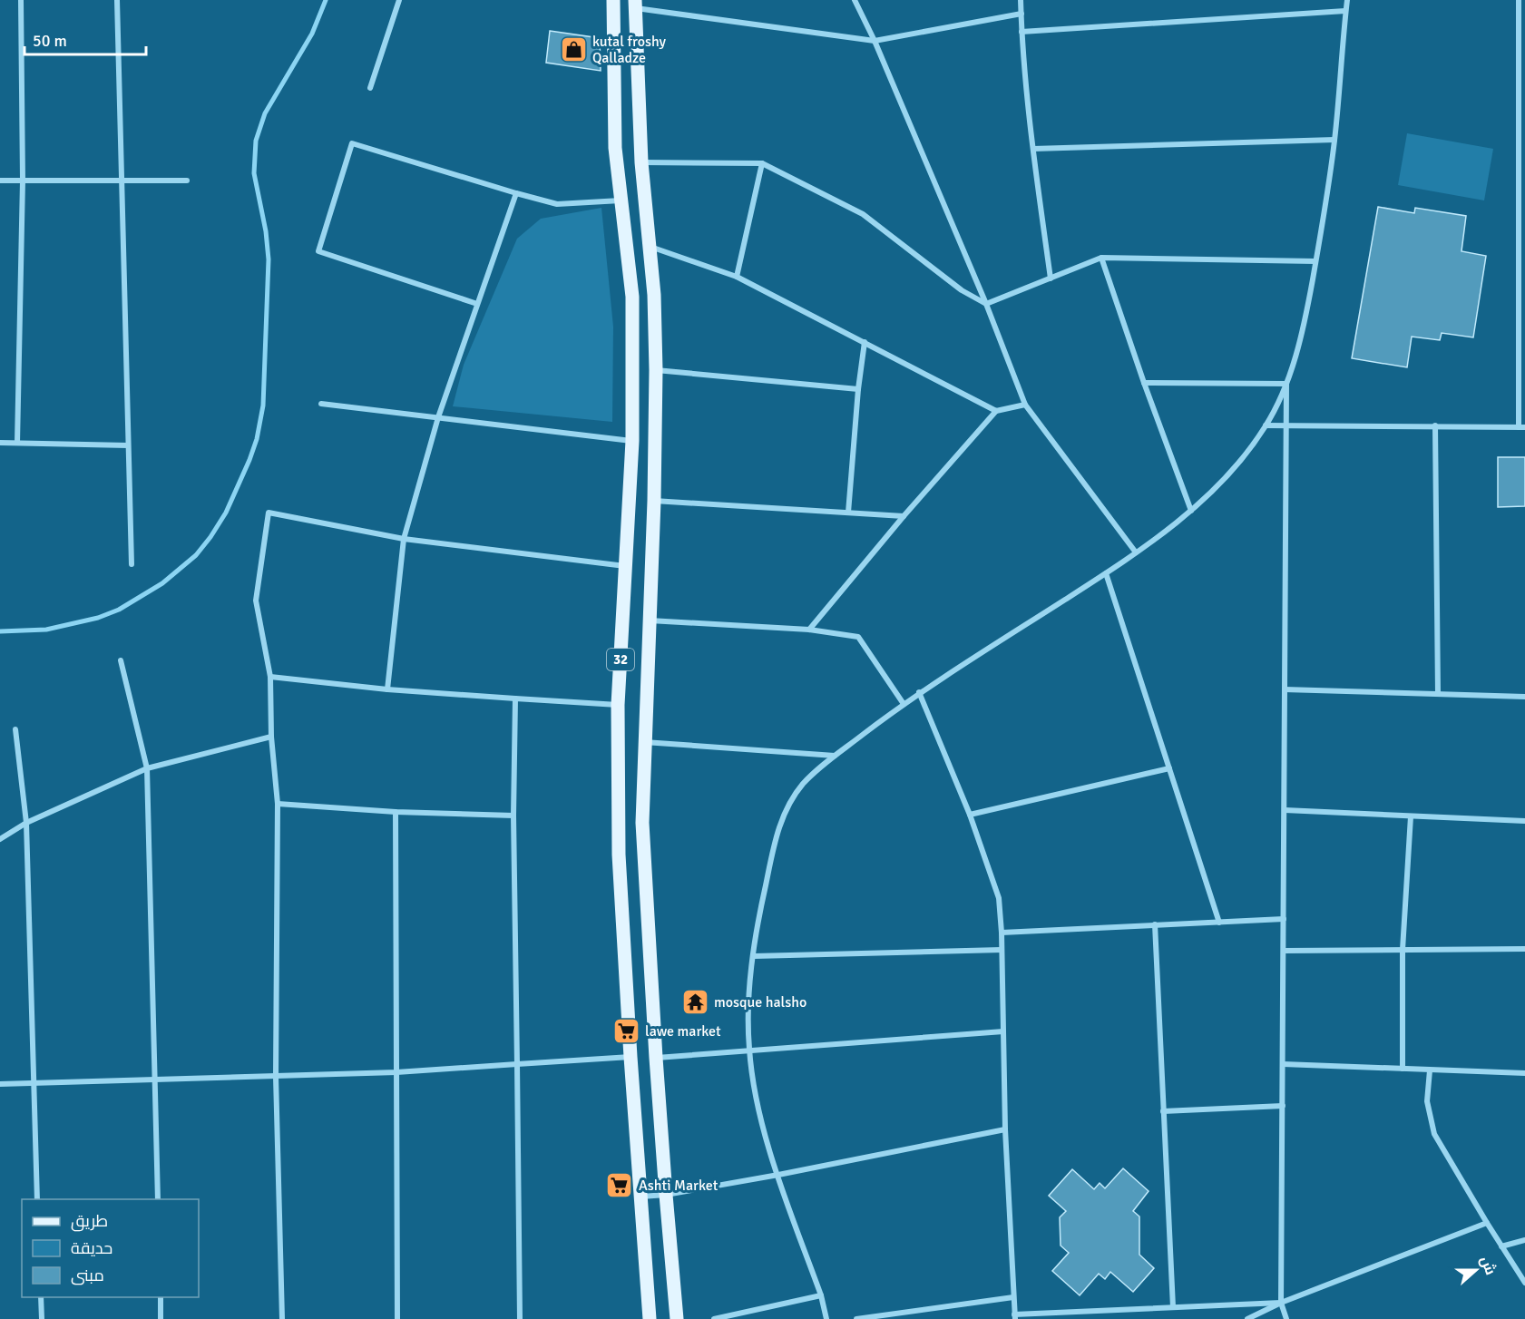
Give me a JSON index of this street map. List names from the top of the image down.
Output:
{
  "streets": {
    "main road": ["32"]
  },
  "places": {
    "shop": ["kutal froshy Qalladze"],
    "temple": ["mosque halsho"],
    "supermarket": ["lawe market", "Ashti Market"]
  },
  "legend": ["طريق", "حديقة", "مبنى"],
  "scale_bar": "50 m",
  "north": "right"
}
